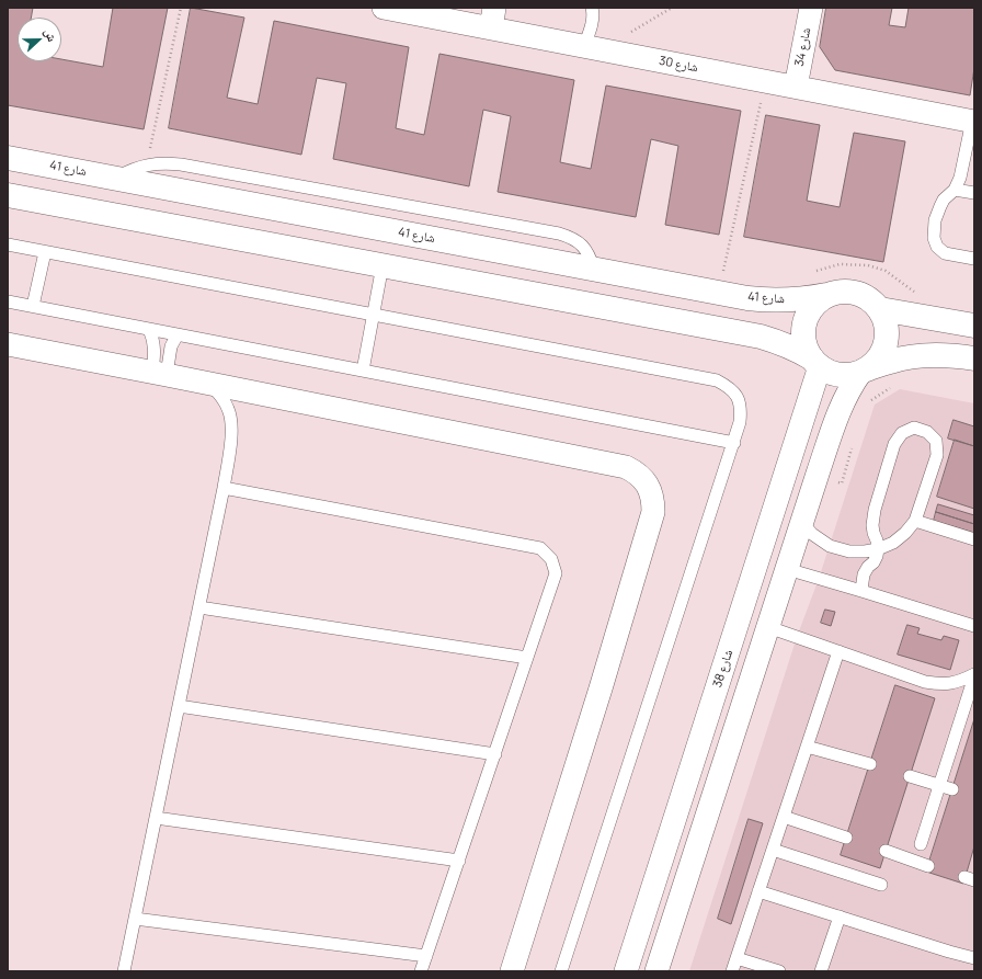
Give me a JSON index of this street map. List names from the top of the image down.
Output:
{
  "streets": {
    "street": [
      "شارع 34",
      "شارع 30",
      "شارع 41",
      "شارع 38"
    ]
  },
  "crossings": [
    ["شارع 34", "شارع 30"],
    ["شارع 41", "شارع 38"]
  ],
  "north": "right"
}
